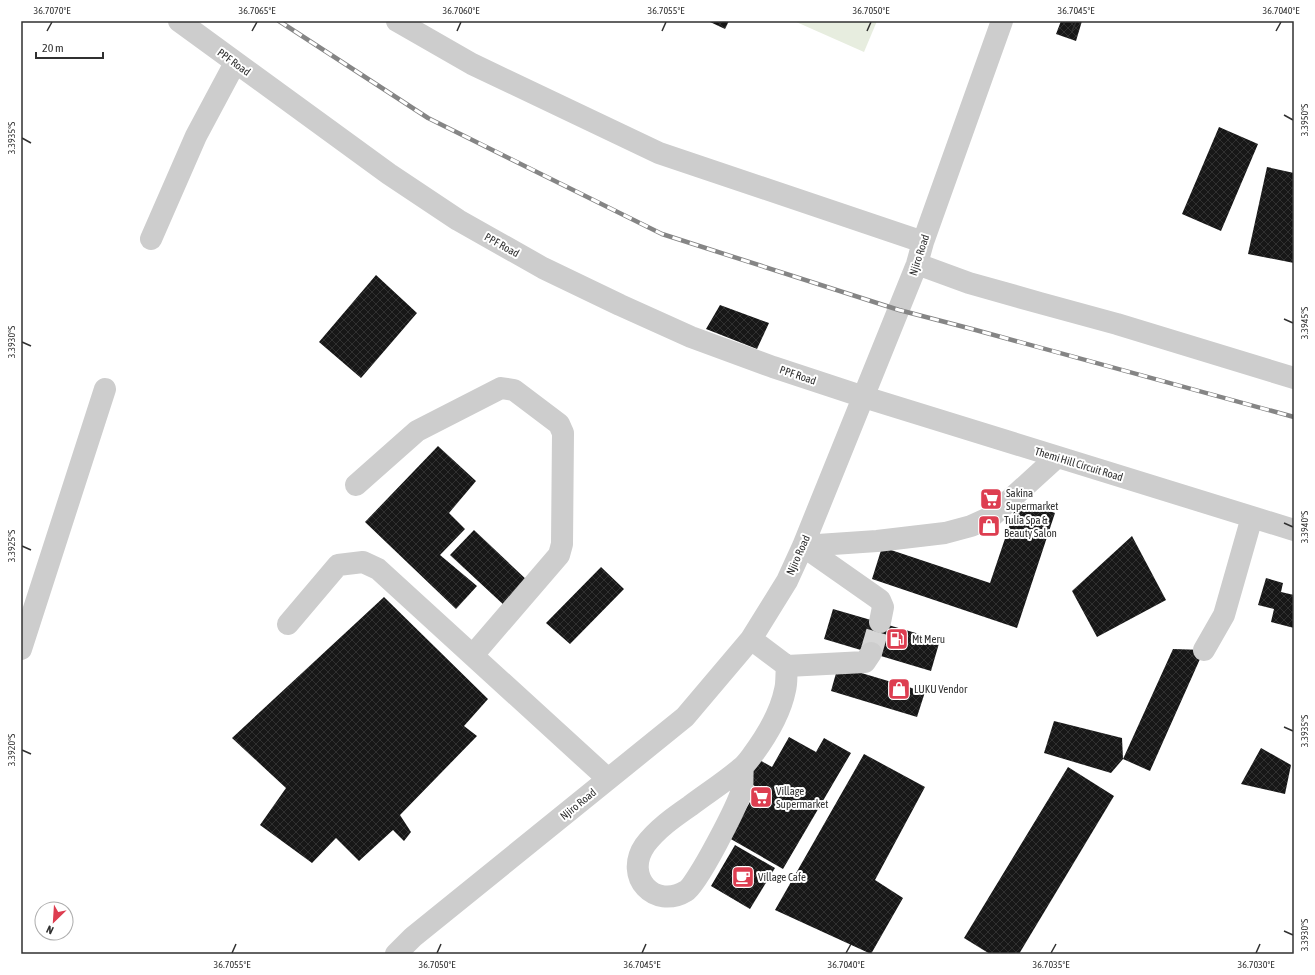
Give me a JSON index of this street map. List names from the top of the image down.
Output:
{
  "streets": {
    "street": ["PPF Road", "Njiro Road", "Themi Hill Circuit Road"]
  },
  "crossings": [
    ["PPF Road", "Njiro Road"],
    ["PPF Road", "Themi Hill Circuit Road"],
    ["Njiro Road", "Themi Hill Circuit Road"]
  ],
  "places": {
    "supermarket": ["Sakina Supermarket", "Village Supermarket"],
    "shop": ["Tulia Spa & Beauty Salon", "LUKU Vendor"],
    "fuel station": ["Mt Meru"],
    "cafe": ["Village Cafe"]
  },
  "scale_bar": "20 m",
  "north": "bottom left",
  "coordinates": [
    "36.7070°E",
    "36.7065°E",
    "36.7060°E",
    "36.7055°E",
    "36.7050°E",
    "36.7045°E",
    "36.7040°E",
    "3.3950°S",
    "3.3935°S",
    "3.3945°S",
    "3.3930°S",
    "3.3940°S",
    "3.3925°S",
    "3.3920°S",
    "36.7035°E",
    "36.7030°E"
  ]
}
